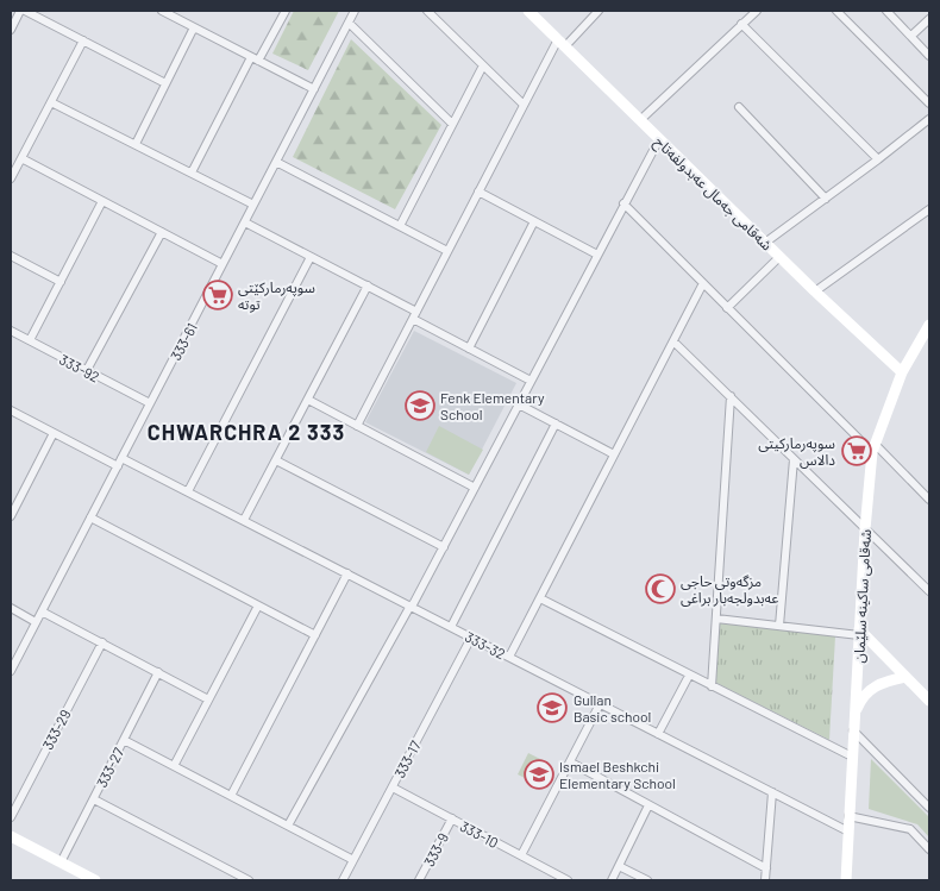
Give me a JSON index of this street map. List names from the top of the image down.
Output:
{
  "streets": {
    "street": [
      "شەقامی جەمال عەبدولفەتاح",
      "333-61",
      "333-92",
      "شەقامی ساکینە سلێمان",
      "333-32",
      "333-29",
      "333-17",
      "333-27",
      "333-10",
      "333-9"
    ]
  },
  "crossings": [
    ["شەقامی جەمال عەبدولفەتاح", "شەقامی ساکینە سلێمان"],
    ["333-61", "333-92"],
    ["333-61", "333-32"],
    ["شەقامی ساکینە سلێمان", "333-32"],
    ["333-32", "333-17"],
    ["333-17", "333-10"],
    ["333-10", "333-9"]
  ],
  "districts": ["CHWARCHRA 2 333"],
  "places": {
    "supermarket": ["سوپەرمارکێتی توتە", "سوپەرمارکیتی دالاس"],
    "school or university": ["Fenk Elementary School", "Gullan Basic school", "Ismael Beshkchi Elementary School"],
    "mosque": ["مزگەوتی حاجی عەبدولجەبار براغی"]
  }
}
